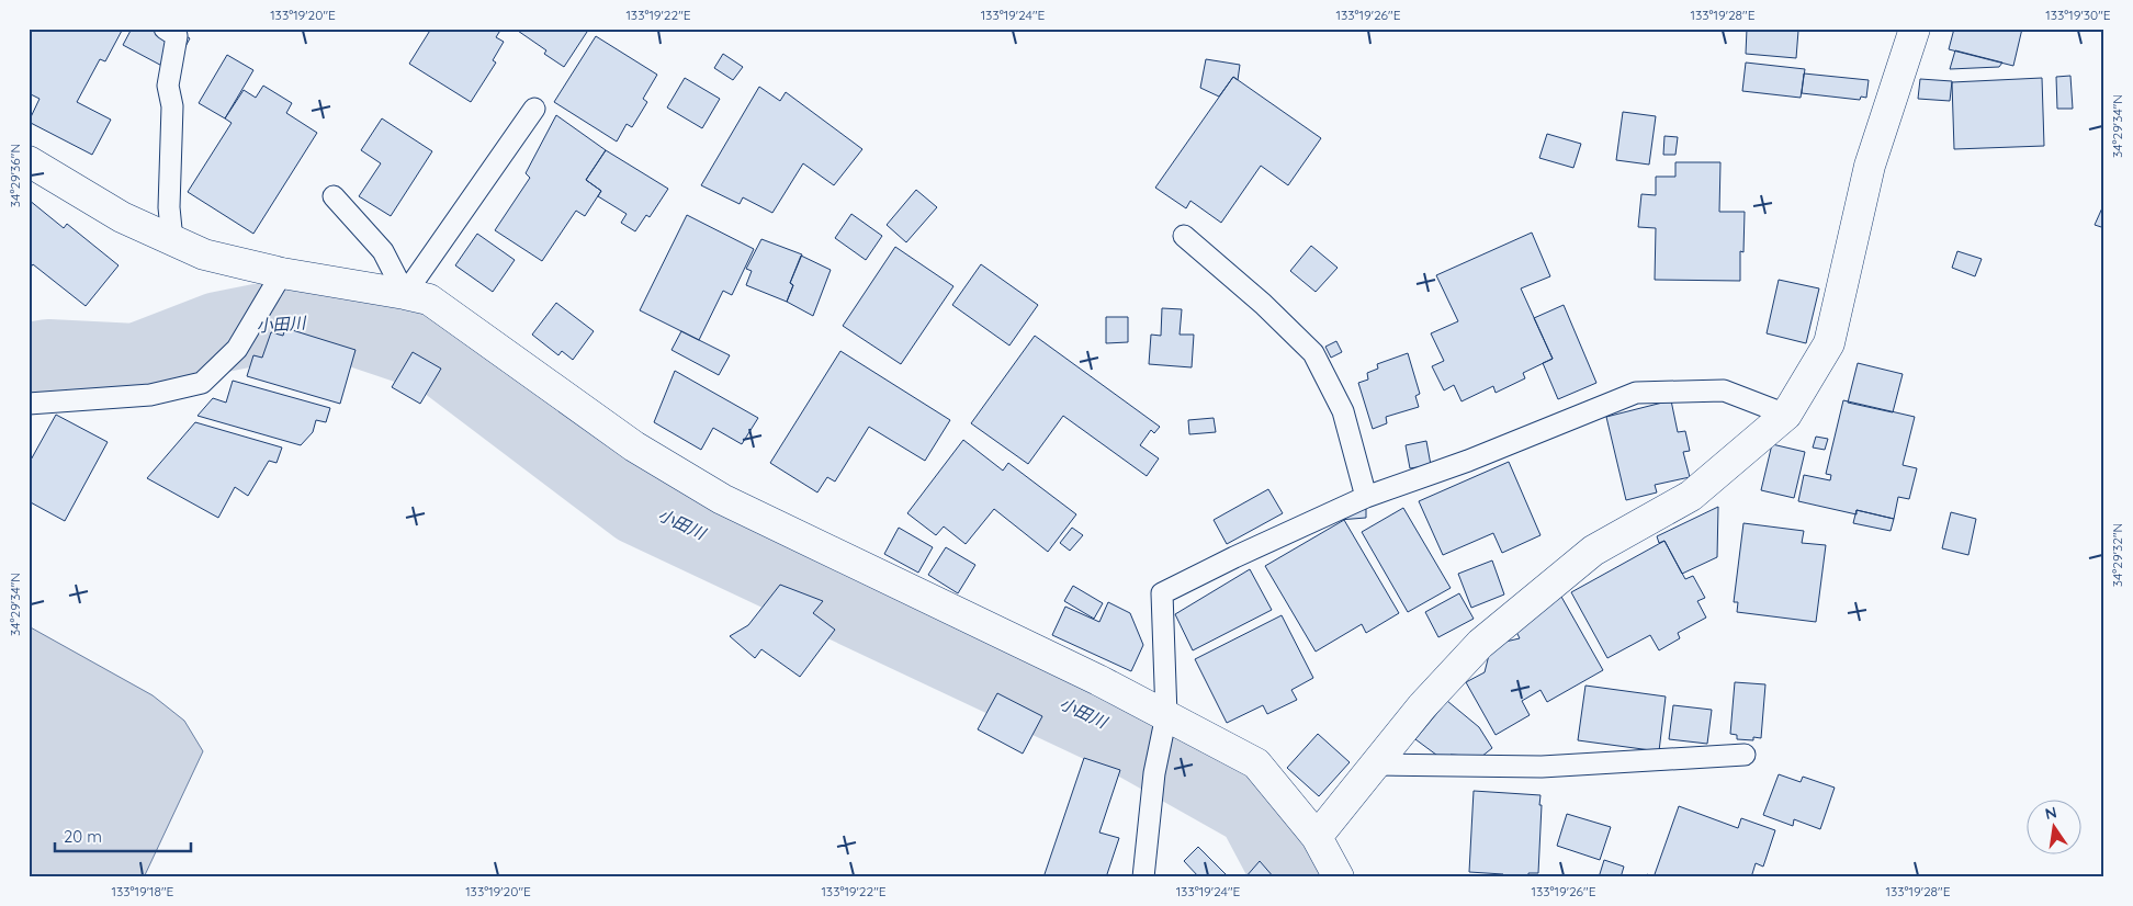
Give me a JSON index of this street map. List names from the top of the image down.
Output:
{
  "water": ["小田川"],
  "scale_bar": "20 m",
  "north": "top",
  "coordinates": [
    "133°19'20\"E",
    "133°19'22\"E",
    "133°19'24\"E",
    "133°19'26\"E",
    "133°19'28\"E",
    "133°19'30\"E",
    "34°29'34\"N",
    "34°29'36\"N",
    "34°29'32\"N",
    "133°19'18\"E"
  ]
}
